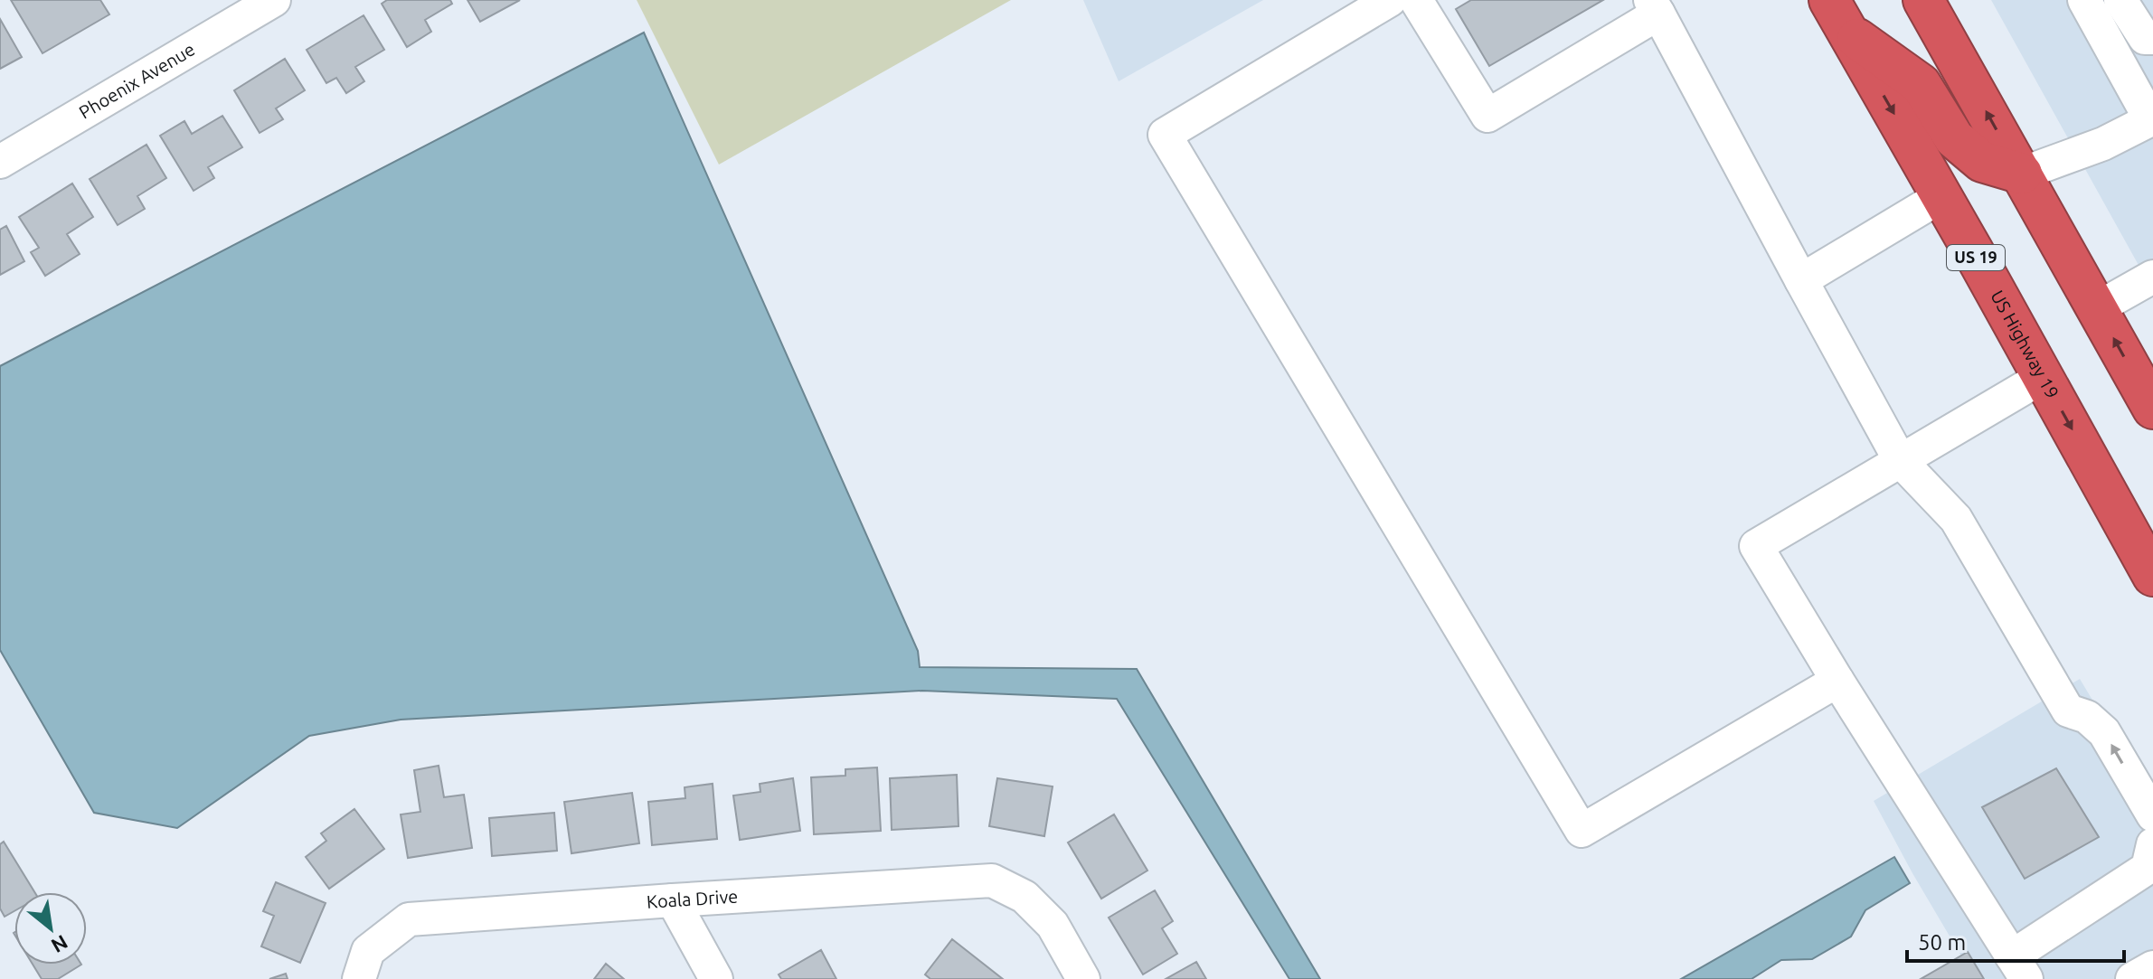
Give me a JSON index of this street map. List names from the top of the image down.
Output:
{
  "streets": {
    "highway": ["US 19", "US Highway 19"],
    "street": ["Phoenix Avenue", "Koala Drive"]
  },
  "scale_bar": "50 m",
  "north": "bottom right"
}
